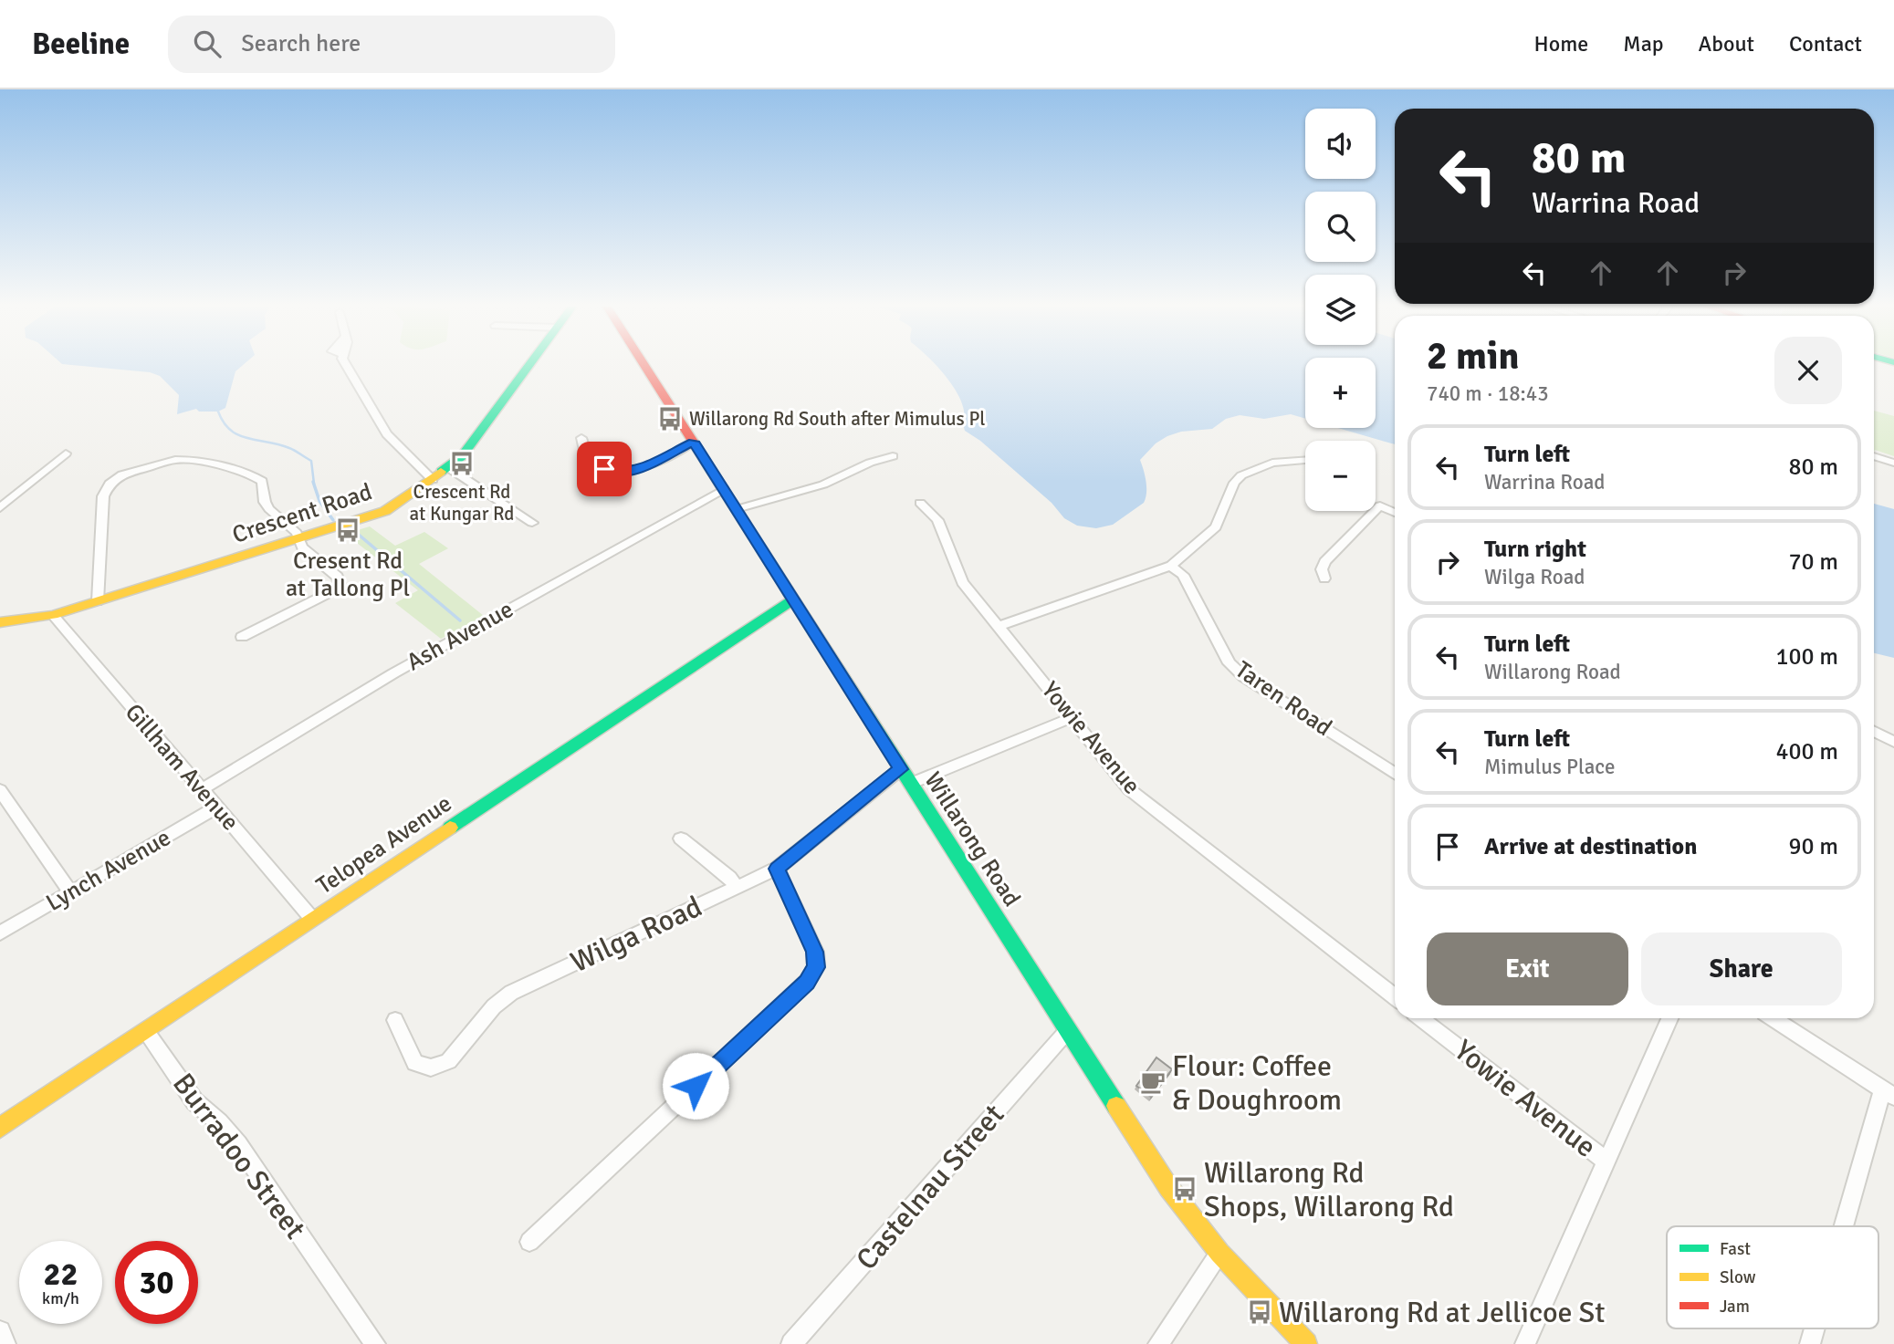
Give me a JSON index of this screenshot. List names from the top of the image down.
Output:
{
  "streets": {
    "street": [
      "Crescent Road",
      "Ash Avenue",
      "Taren Road",
      "Yowie Avenue",
      "Gillham Avenue",
      "Willarong Road",
      "Telopea Avenue",
      "Lynch Avenue",
      "Wilga Road",
      "Burradoo Street",
      "Castelnau Street"
    ]
  },
  "crossings": [
    ["Crescent Road", "Gillham Avenue"],
    ["Ash Avenue", "Gillham Avenue"],
    ["Ash Avenue", "Willarong Road"],
    ["Gillham Avenue", "Telopea Avenue"],
    ["Gillham Avenue", "Lynch Avenue"],
    ["Willarong Road", "Telopea Avenue"],
    ["Willarong Road", "Wilga Road"],
    ["Willarong Road", "Castelnau Street"],
    ["Telopea Avenue", "Burradoo Street"]
  ],
  "places": {
    "bus stop": [
      "Willarong Rd South after Mimulus Pl",
      "Crescent Rd at Kungar Rd",
      "Cresent Rd at Tallong Pl",
      "Willarong Rd Shops, Willarong Rd",
      "Willarong Rd at Jellicoe St"
    ],
    "cafe": ["Flour: Coffee & Doughroom"]
  },
  "legend": ["Fast", "Slow", "Jam"],
  "page": {
    "header": "Beeline",
    "search": "Search here",
    "nav": [
      "Home",
      "Map",
      "About",
      "Contact"
    ],
    "map_buttons": ["+", "−"],
    "turn": ["80 m", "Warrina Road"],
    "heading": ["2 min", "740 m · 18:43"],
    "list": [
      {
        "name": "Turn left",
        "note": "Warrina Road",
        "value": "80 m"
      },
      {
        "name": "Turn right",
        "note": "Wilga Road",
        "value": "70 m"
      },
      {
        "name": "Turn left",
        "note": "Willarong Road",
        "value": "100 m"
      },
      {
        "name": "Turn left",
        "note": "Mimulus Place",
        "value": "400 m"
      },
      {
        "name": "Arrive at destination",
        "value": "90 m"
      }
    ],
    "buttons": ["Exit", "Share"],
    "speed": "22 km/h",
    "limit": "30"
  }
}
